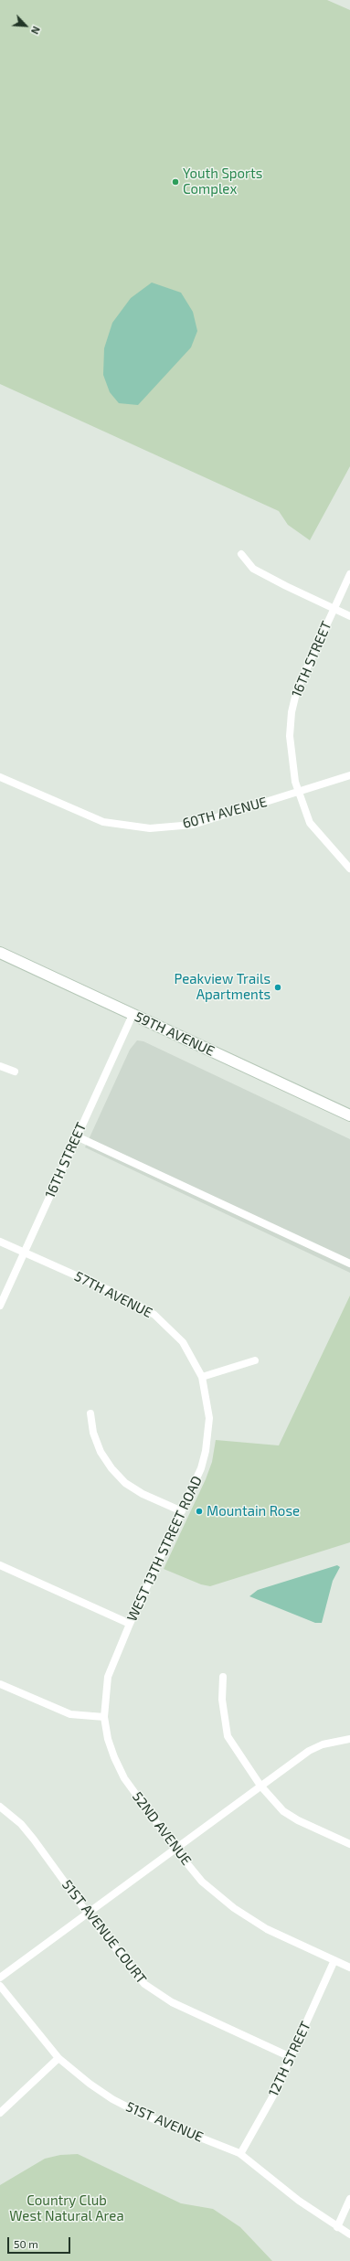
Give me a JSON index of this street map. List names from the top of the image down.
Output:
{
  "streets": {
    "main road": ["59TH AVENUE"],
    "street": [
      "16TH STREET",
      "60TH AVENUE",
      "57TH AVENUE",
      "WEST 13TH STREET ROAD",
      "52ND AVENUE",
      "51ST AVENUE COURT",
      "12TH STREET",
      "51ST AVENUE"
    ]
  },
  "crossings": [
    ["16TH STREET", "60TH AVENUE"],
    ["16TH STREET", "59TH AVENUE"],
    ["16TH STREET", "57TH AVENUE"],
    ["57TH AVENUE", "WEST 13TH STREET ROAD"],
    ["WEST 13TH STREET ROAD", "52ND AVENUE"],
    ["52ND AVENUE", "12TH STREET"],
    ["51ST AVENUE COURT", "12TH STREET"],
    ["12TH STREET", "51ST AVENUE"]
  ],
  "parks": ["Country Club West Natural Area"],
  "places": ["Youth Sports Complex", "Peakview Trails Apartments", "Mountain Rose"],
  "scale_bar": "50 m",
  "north": "bottom right"
}
